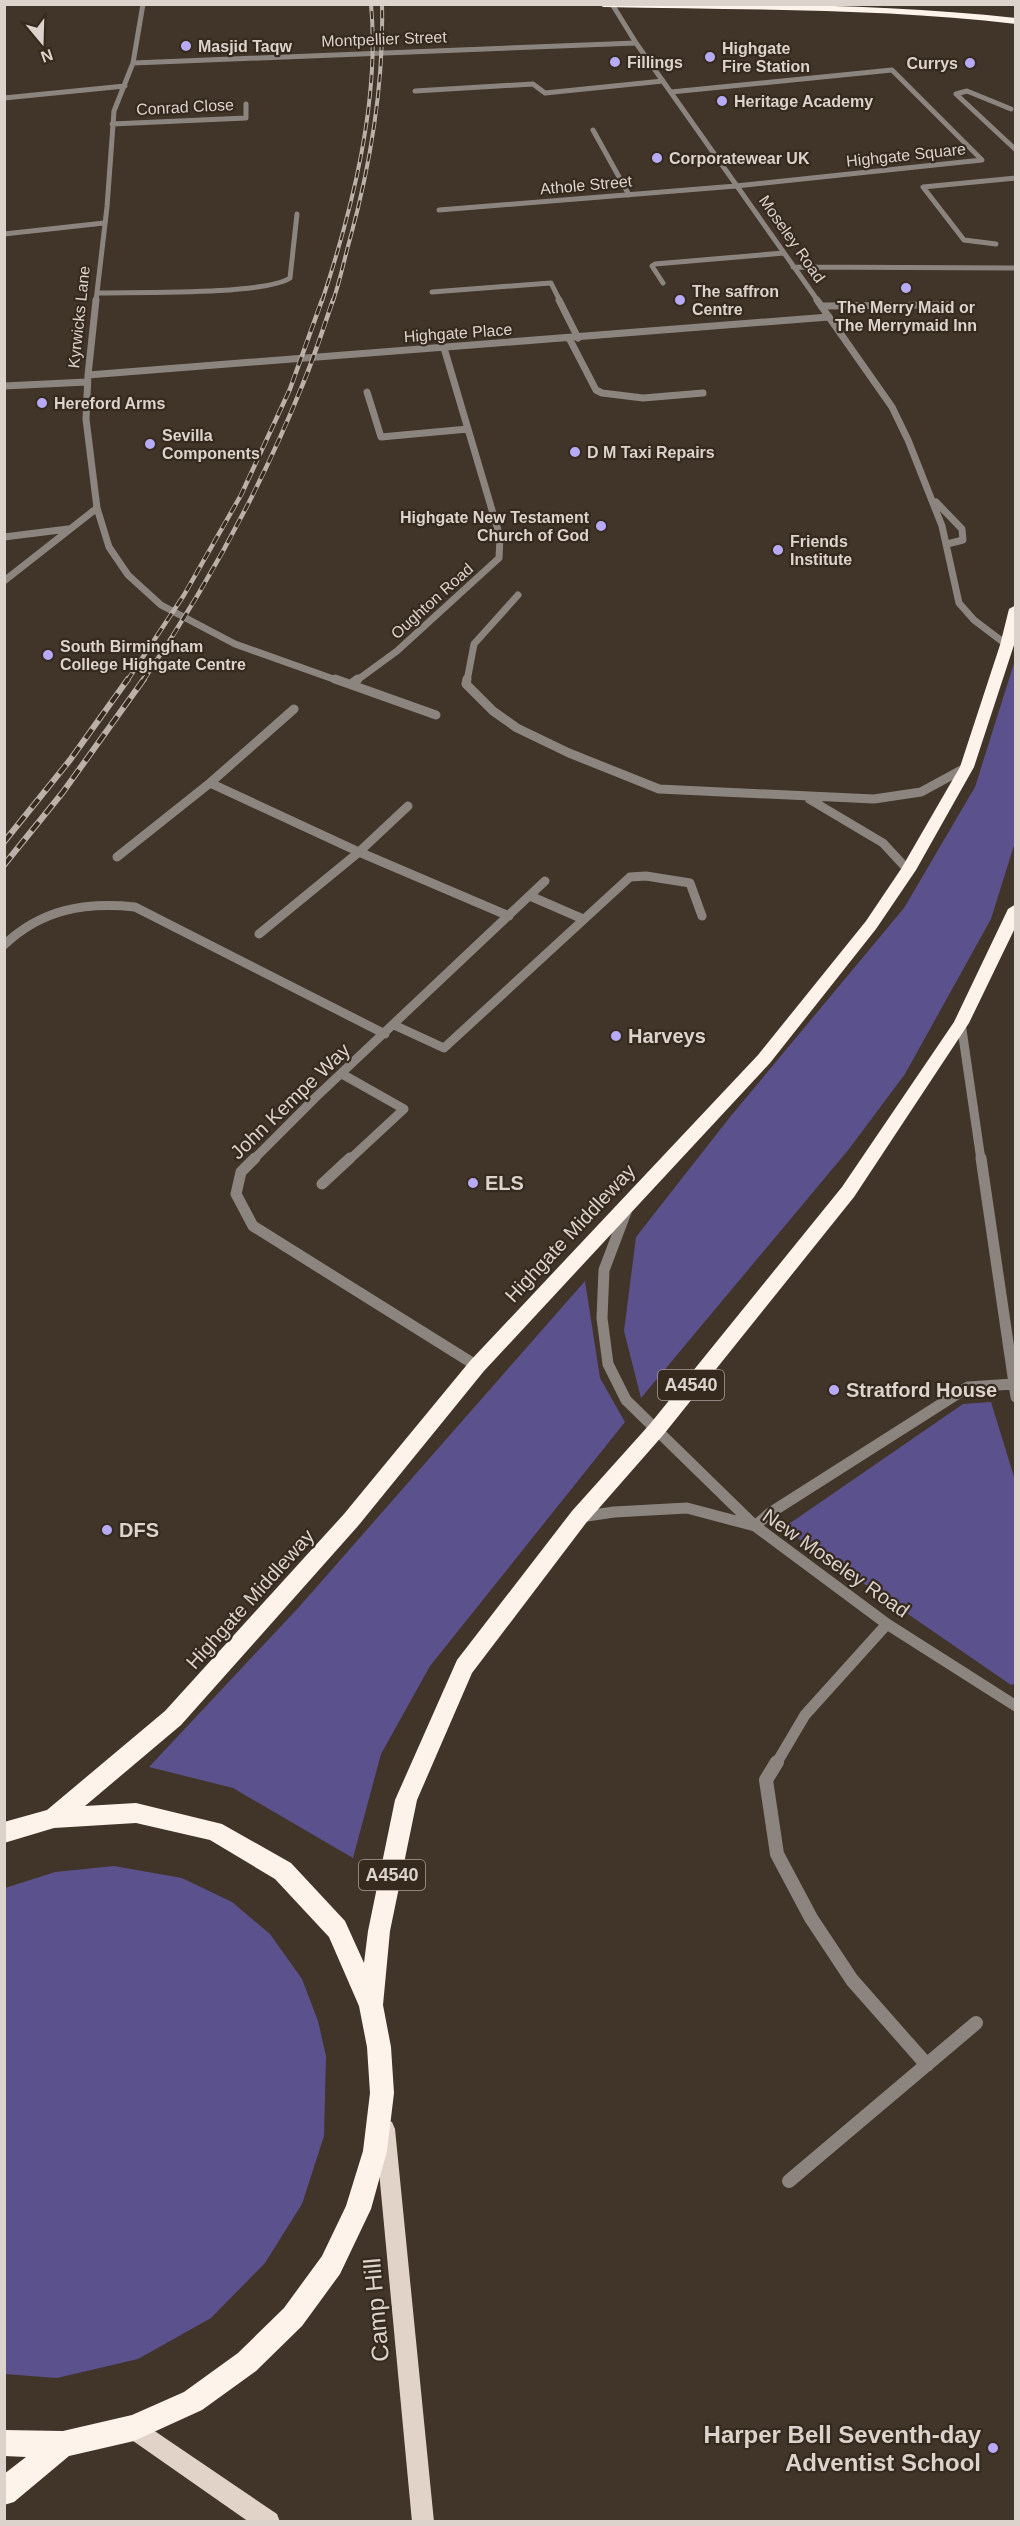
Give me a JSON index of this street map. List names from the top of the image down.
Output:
{
  "streets": {
    "highway": ["Highgate Middleway", "A4540"],
    "main road": ["Camp Hill"],
    "street": [
      "Montpellier Street",
      "Conrad Close",
      "Highgate Square",
      "Athole Street",
      "Moseley Road",
      "Kyrwicks Lane",
      "Highgate Place",
      "Oughton Road",
      "John Kempe Way",
      "New Moseley Road"
    ]
  },
  "crossings": [
    ["Montpellier Street", "Moseley Road"],
    ["Montpellier Street", "Kyrwicks Lane"],
    ["Conrad Close", "Kyrwicks Lane"],
    ["Highgate Square", "Athole Street"],
    ["Highgate Square", "Moseley Road"],
    ["Athole Street", "Moseley Road"],
    ["Moseley Road", "Highgate Place"],
    ["Moseley Road", "Highgate Middleway"],
    ["Kyrwicks Lane", "Highgate Place"],
    ["Kyrwicks Lane", "Oughton Road"],
    ["Highgate Place", "Oughton Road"],
    ["John Kempe Way", "Highgate Middleway"],
    ["A4540", "New Moseley Road"]
  ],
  "places": [
    "Masjid Taqw",
    "Highgate Fire Station",
    "Fillings",
    "Currys",
    "Heritage Academy",
    "Corporatewear UK",
    "The Merry Maid or The Merrymaid Inn",
    "The saffron Centre",
    "Hereford Arms",
    "Sevilla Components",
    "D M Taxi Repairs",
    "Highgate New Testament Church of God",
    "Friends Institute",
    "South Birmingham College Highgate Centre",
    "Harveys",
    "ELS",
    "Stratford House",
    "DFS",
    "Harper Bell Seventh-day Adventist School"
  ],
  "north": "bottom"
}
